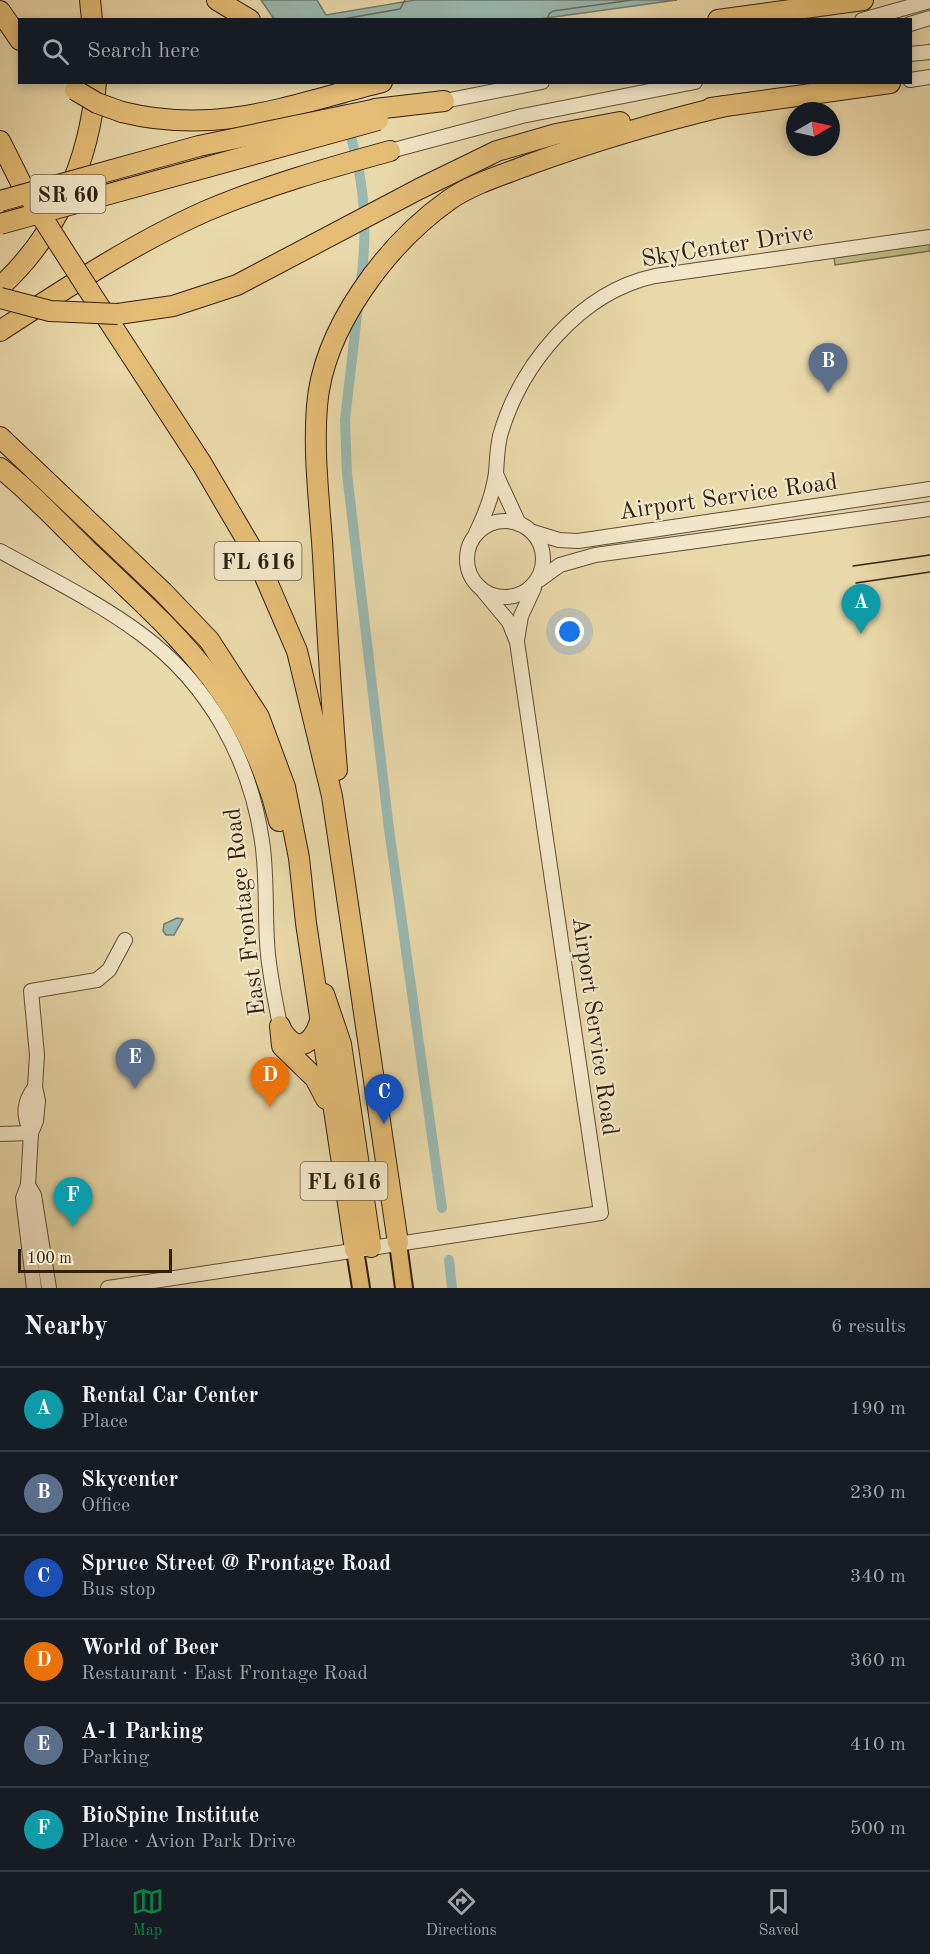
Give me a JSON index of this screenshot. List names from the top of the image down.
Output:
{
  "streets": {
    "highway": ["SR 60", "FL 616"],
    "street": ["SkyCenter Drive", "Airport Service Road", "East Frontage Road"]
  },
  "crossings": [
    ["SkyCenter Drive", "Airport Service Road"],
    ["Airport Service Road", "FL 616"]
  ],
  "scale_bar": "100 m",
  "north": "right",
  "page": {
    "search": "Search here",
    "pins": [
      "B",
      "A",
      "E",
      "D",
      "C",
      "F"
    ],
    "scale": "100 m",
    "heading": ["Nearby", "6 results"],
    "list": [
      {
        "mark": "A",
        "name": "Rental Car Center",
        "note": "Place",
        "value": "190 m"
      },
      {
        "mark": "B",
        "name": "Skycenter",
        "note": "Office",
        "value": "230 m"
      },
      {
        "mark": "C",
        "name": "Spruce Street @ Frontage Road",
        "note": "Bus stop",
        "value": "340 m"
      },
      {
        "mark": "D",
        "name": "World of Beer",
        "note": "Restaurant · East Frontage Road",
        "value": "360 m"
      },
      {
        "mark": "E",
        "name": "A-1 Parking",
        "note": "Parking",
        "value": "410 m"
      },
      {
        "mark": "F",
        "name": "BioSpine Institute",
        "note": "Place · Avion Park Drive",
        "value": "500 m"
      }
    ],
    "nav": ["Map", "Directions", "Saved"]
  }
}
